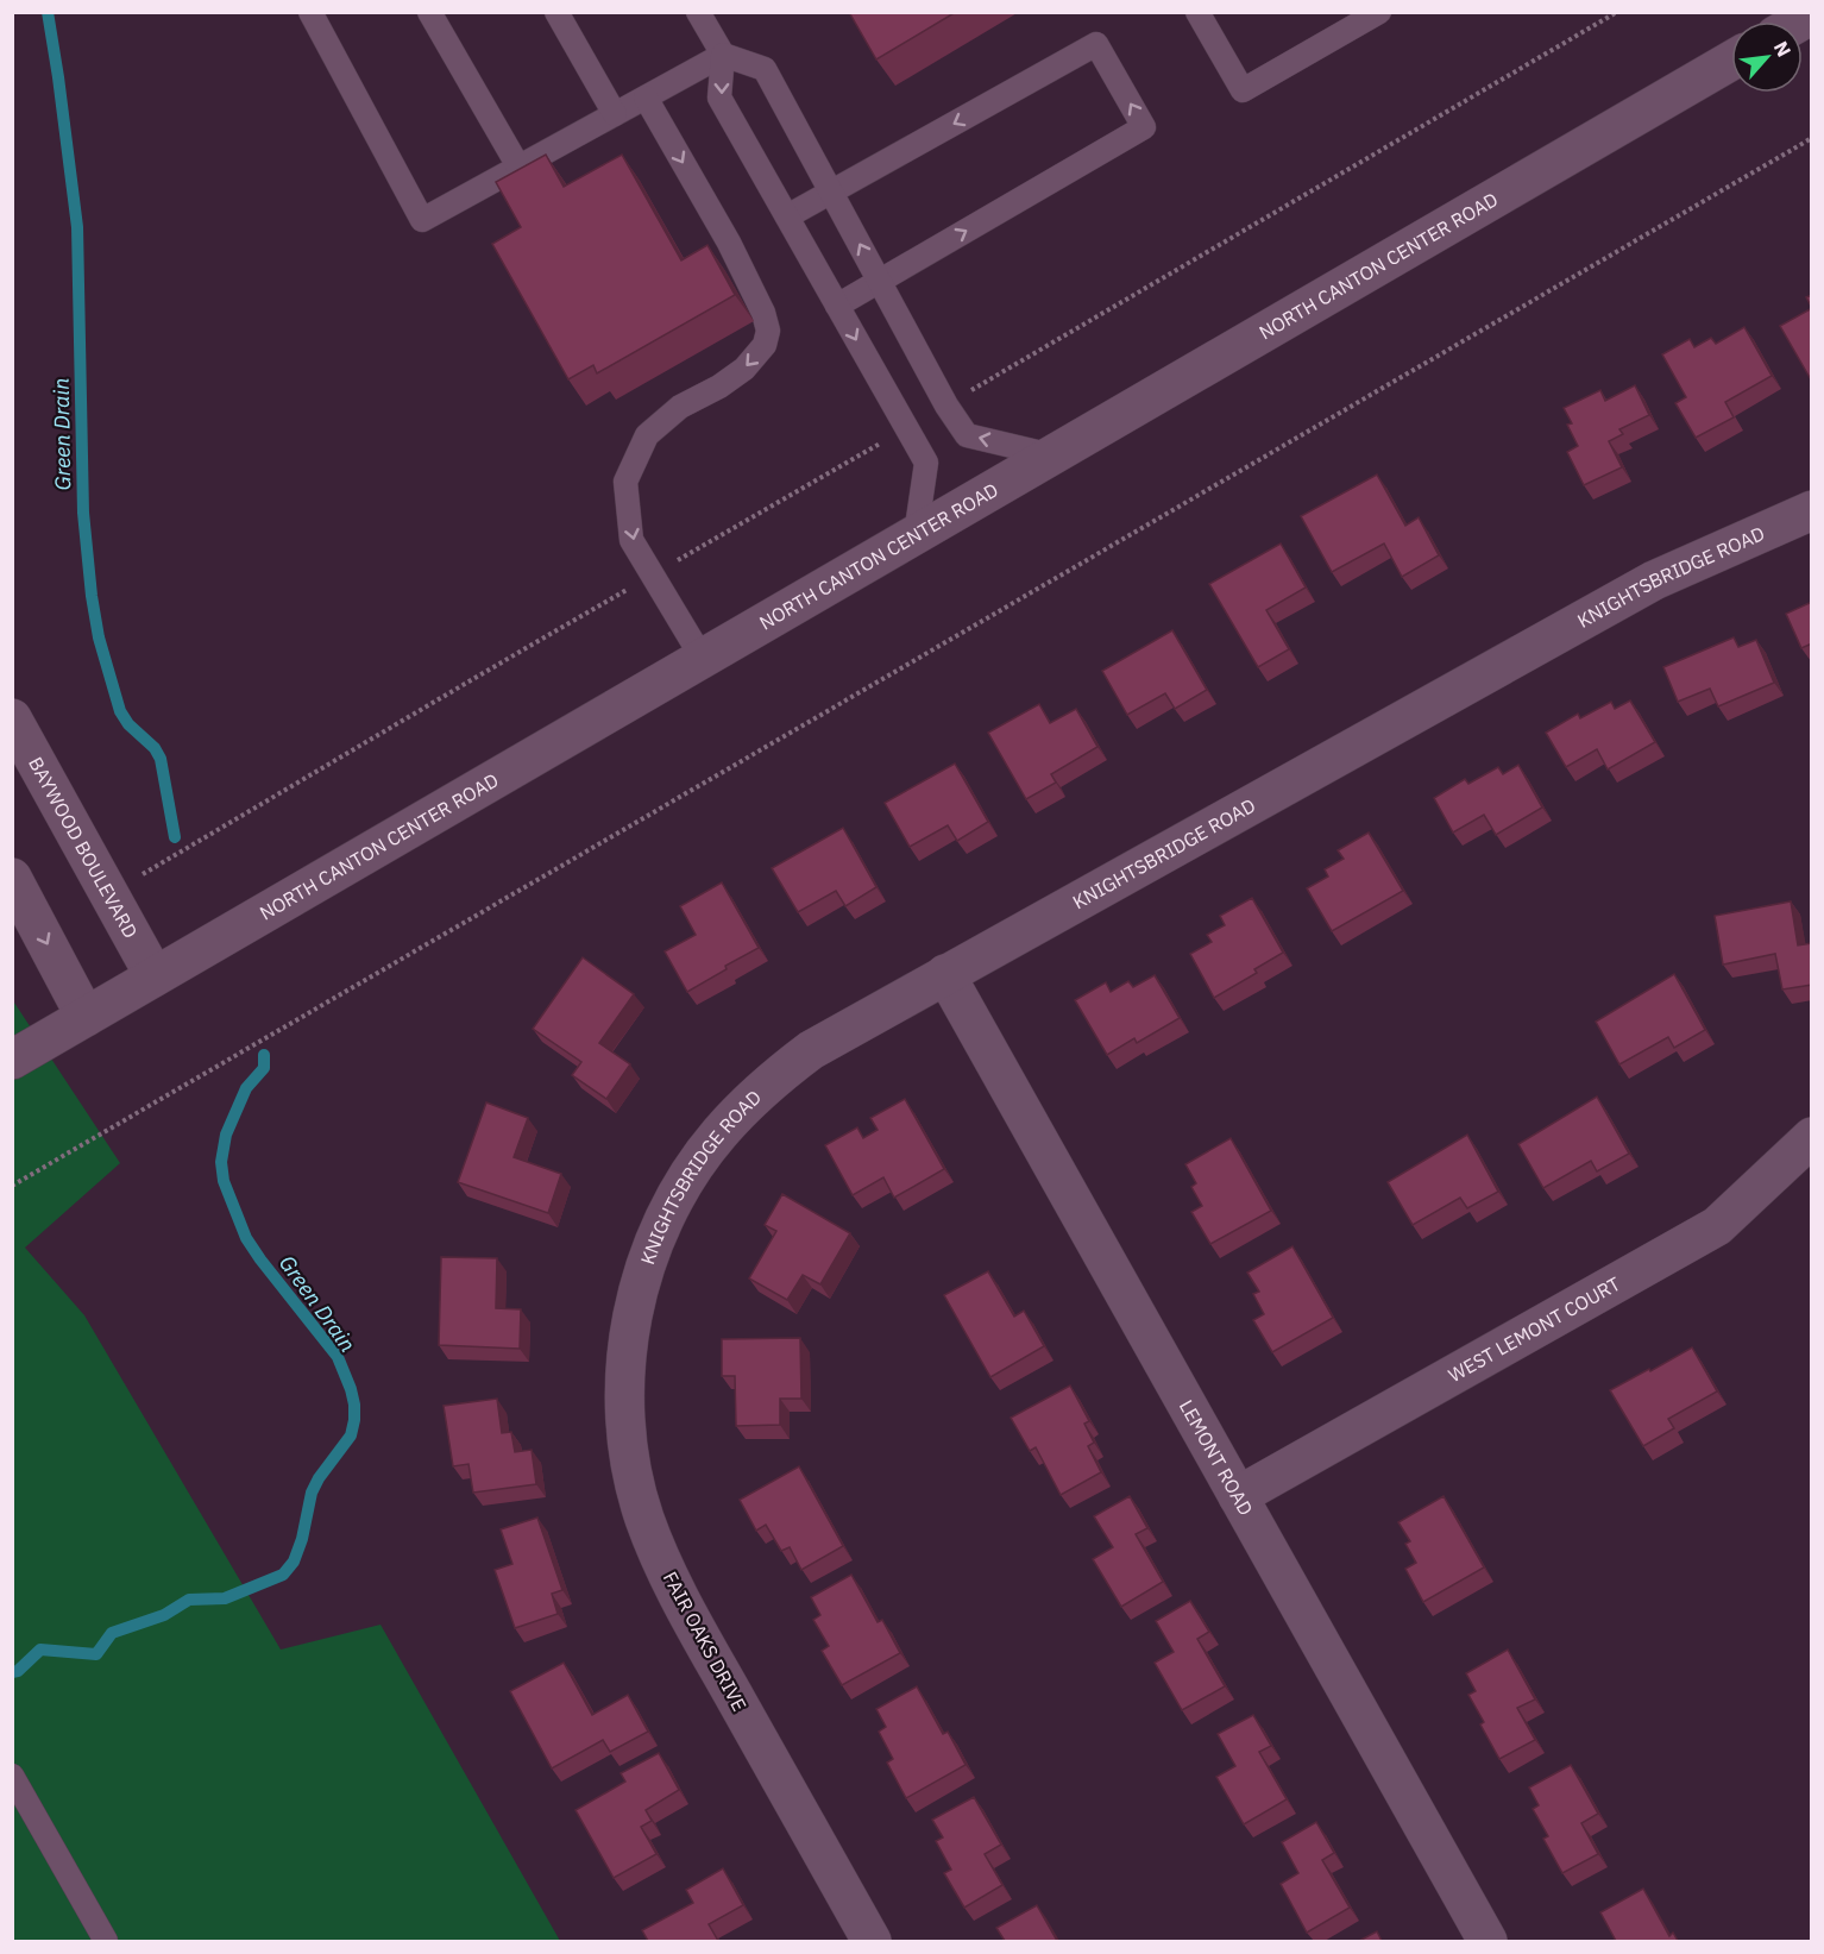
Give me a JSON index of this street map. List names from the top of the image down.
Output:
{
  "streets": {
    "street": [
      "NORTH CANTON CENTER ROAD",
      "KNIGHTSBRIDGE ROAD",
      "BAYWOOD BOULEVARD",
      "WEST LEMONT COURT",
      "LEMONT ROAD",
      "FAIR OAKS DRIVE"
    ]
  },
  "crossings": [
    ["NORTH CANTON CENTER ROAD", "BAYWOOD BOULEVARD"],
    ["KNIGHTSBRIDGE ROAD", "LEMONT ROAD"],
    ["KNIGHTSBRIDGE ROAD", "FAIR OAKS DRIVE"],
    ["WEST LEMONT COURT", "LEMONT ROAD"]
  ],
  "water": ["Green Drain"],
  "north": "top right"
}
